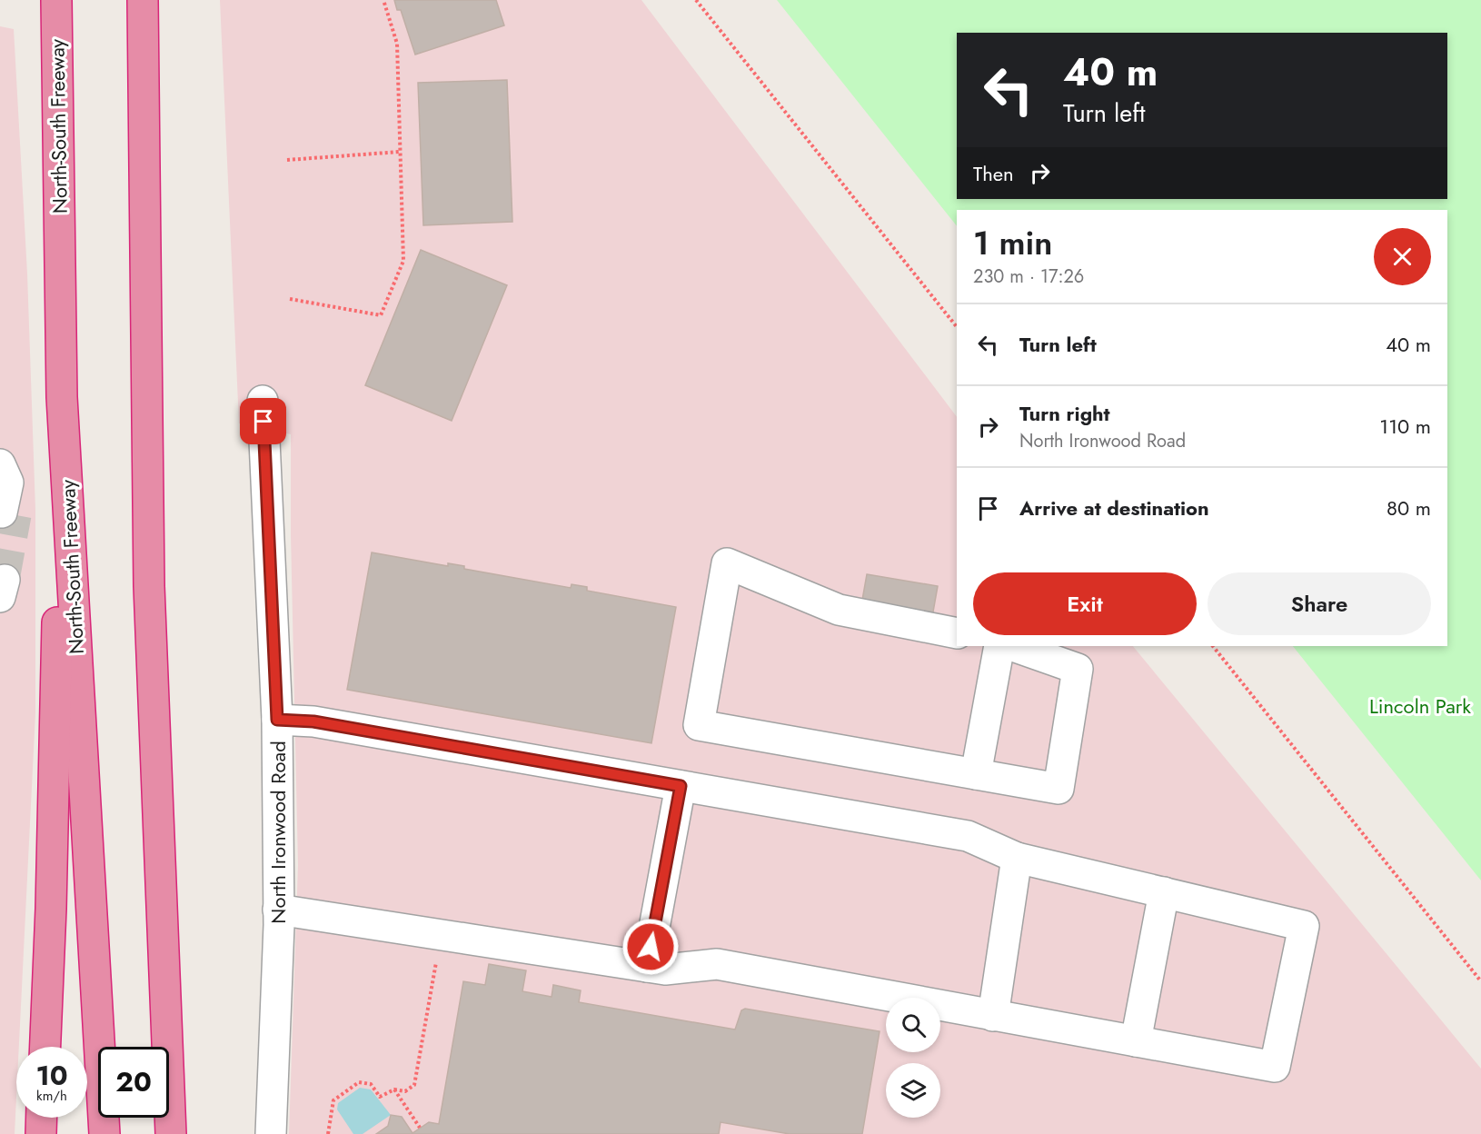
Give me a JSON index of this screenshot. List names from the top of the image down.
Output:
{
  "streets": {
    "highway": ["North-South Freeway"],
    "street": ["North Ironwood Road"]
  },
  "parks": ["Lincoln Park"],
  "page": {
    "turn": ["40 m", "Turn left"],
    "then": "Then",
    "heading": ["1 min", "230 m · 17:26"],
    "list": [
      {
        "name": "Turn left",
        "value": "40 m"
      },
      {
        "name": "Turn right",
        "note": "North Ironwood Road",
        "value": "110 m"
      },
      {
        "name": "Arrive at destination",
        "value": "80 m"
      }
    ],
    "buttons": ["Exit", "Share"],
    "speed": "10 km/h",
    "limit": "20"
  }
}
